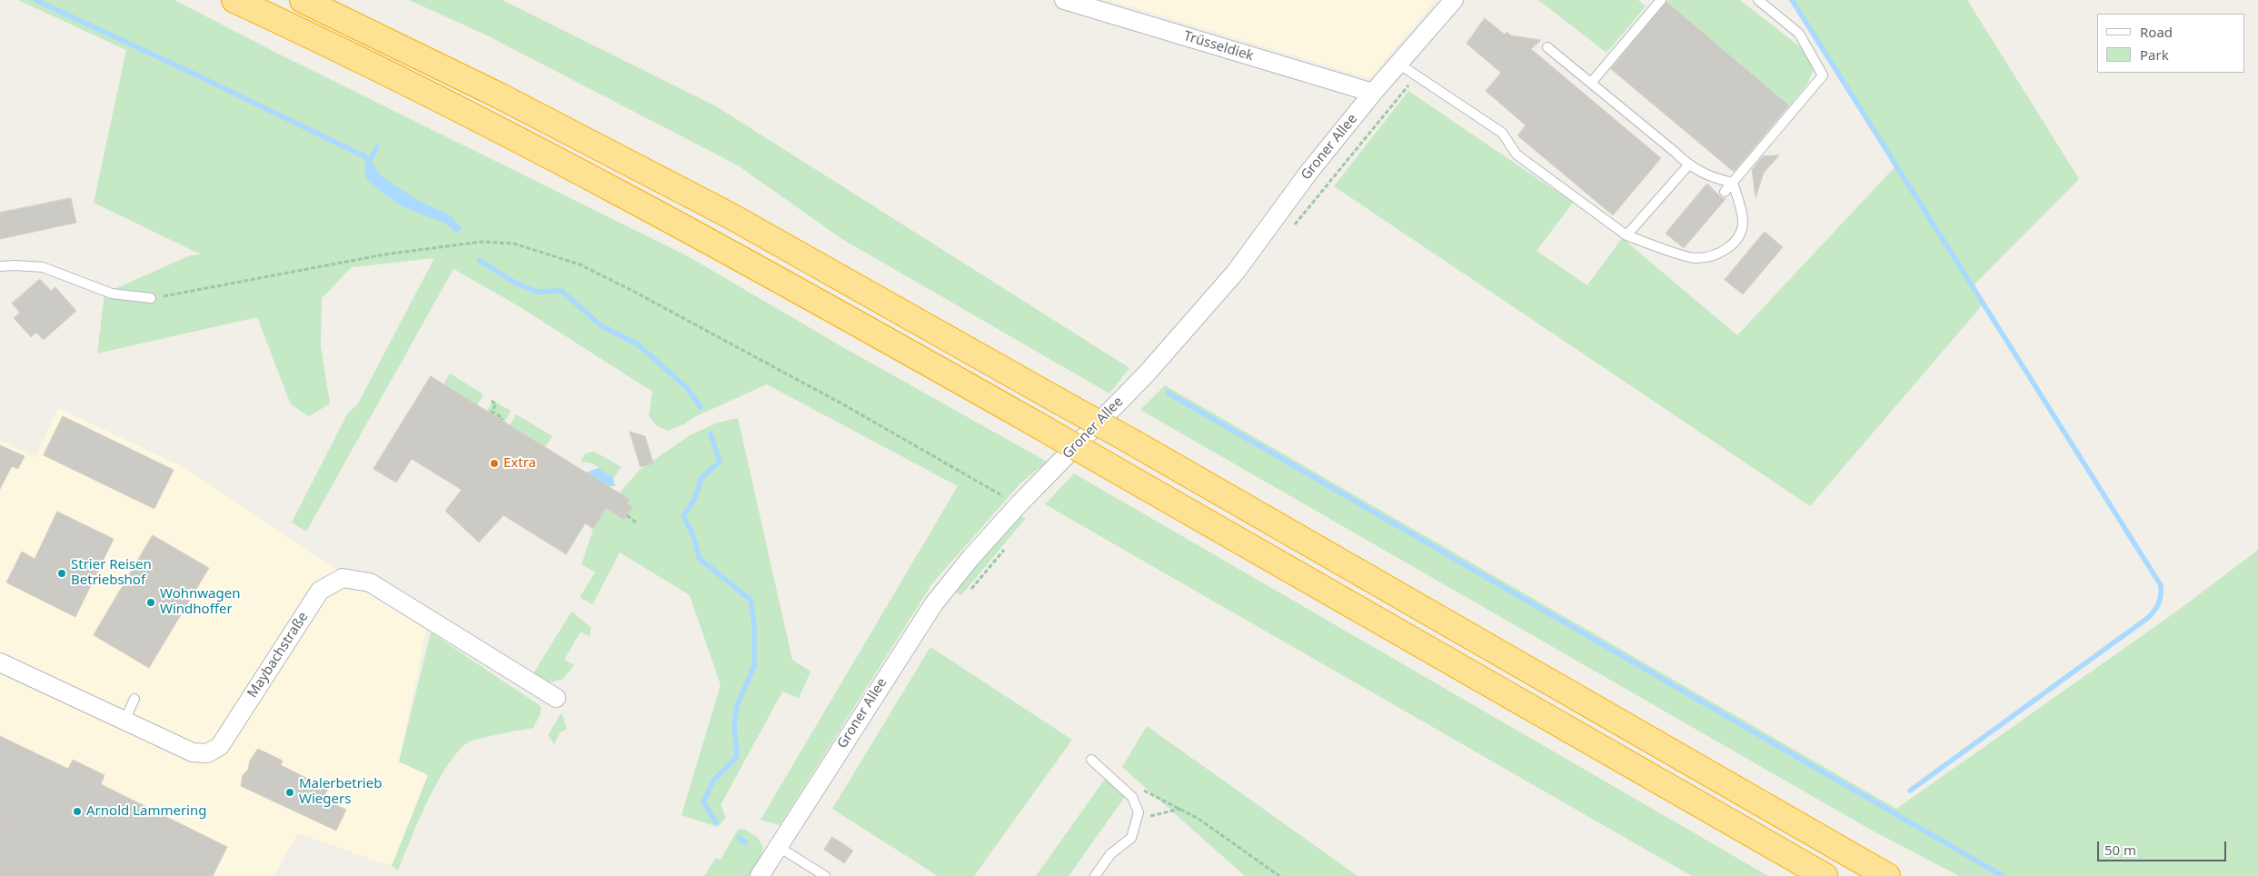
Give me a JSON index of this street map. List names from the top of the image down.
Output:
{
  "streets": {
    "street": ["Trüsseldiek", "Groner Allee", "Maybachstraße"]
  },
  "crossings": [
    ["Trüsseldiek", "Groner Allee"]
  ],
  "places": [
    "Extra",
    "Strier Reisen Betriebshof",
    "Wohnwagen Windhoffer",
    "Malerbetrieb Wiegers",
    "Arnold Lammering"
  ],
  "legend": ["Road", "Park"],
  "scale_bar": "50 m"
}
